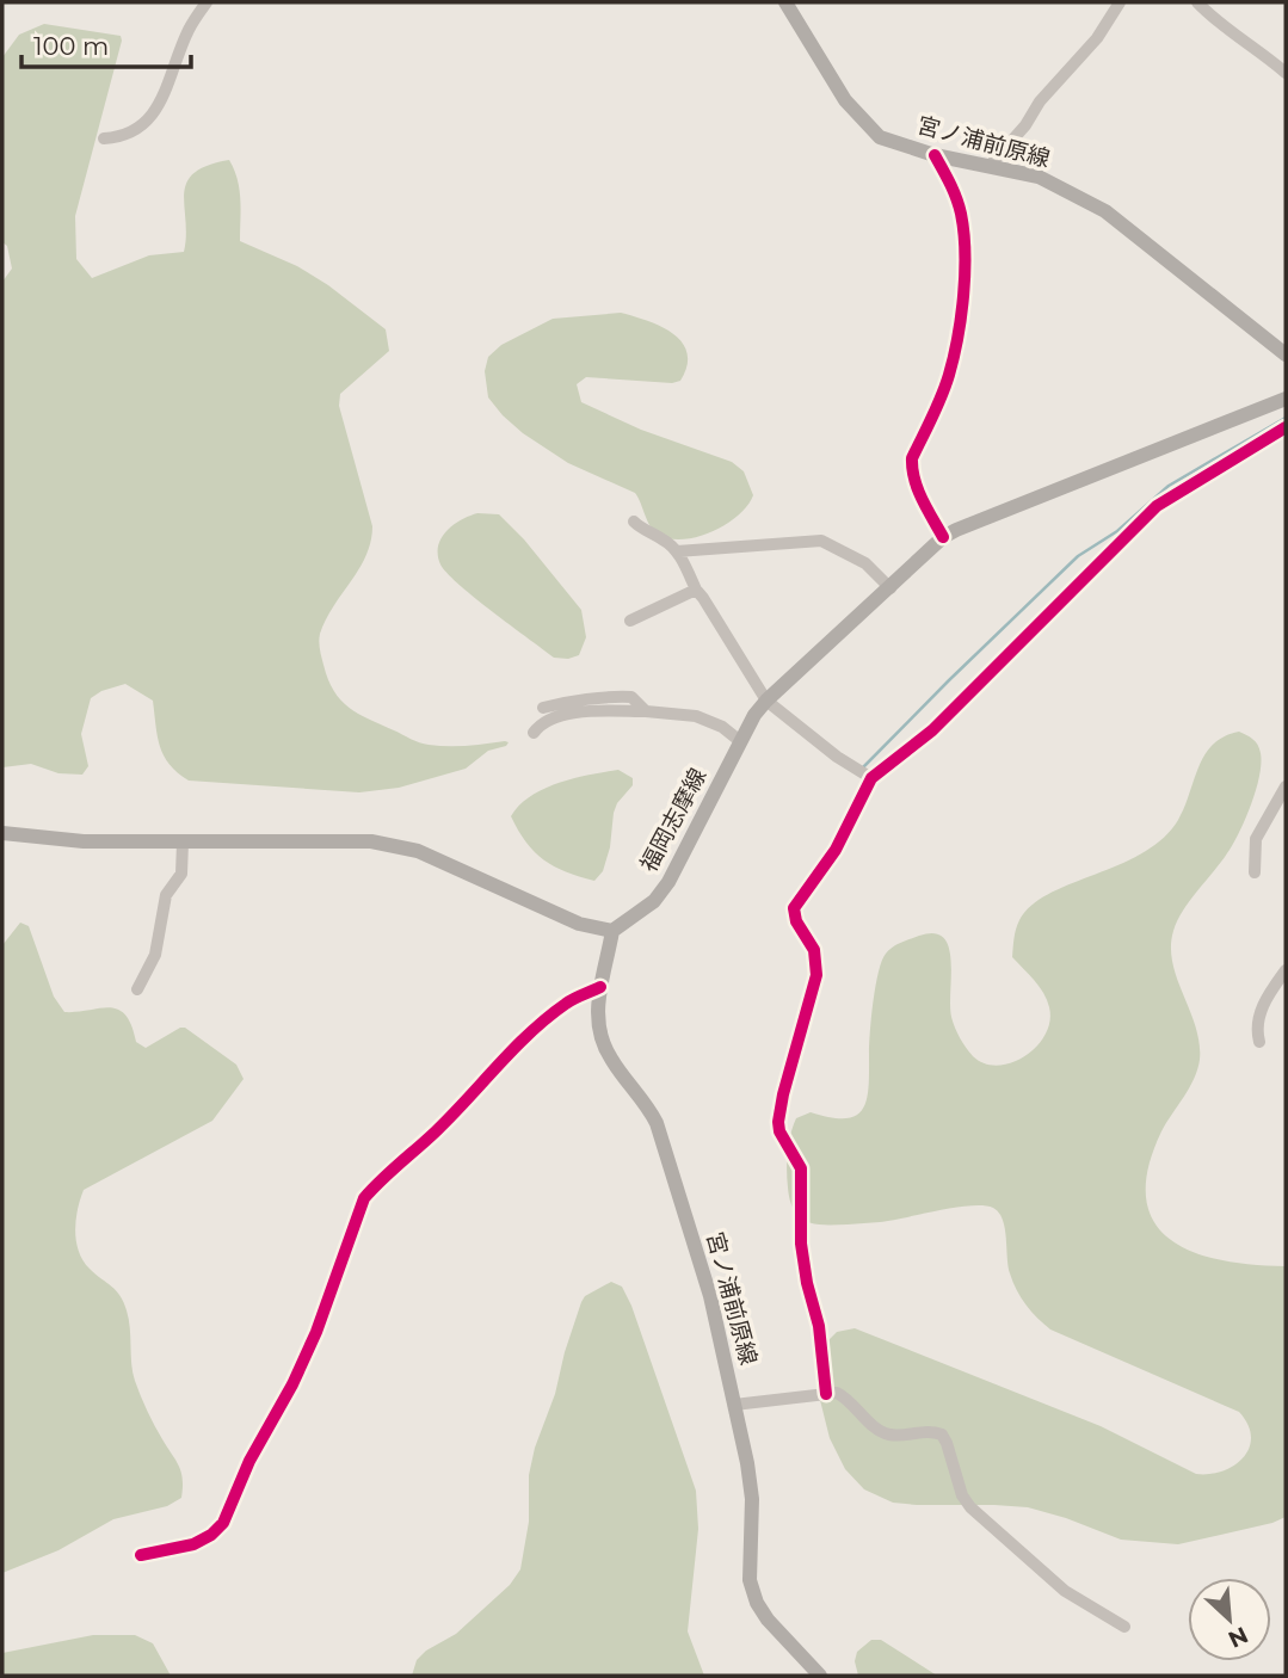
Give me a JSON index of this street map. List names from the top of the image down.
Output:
{
  "streets": {
    "main road": ["宮ノ浦前原線", "福岡志摩線"]
  },
  "crossings": [
    ["宮ノ浦前原線", "福岡志摩線"]
  ],
  "scale_bar": "100 m",
  "north": "bottom right"
}
